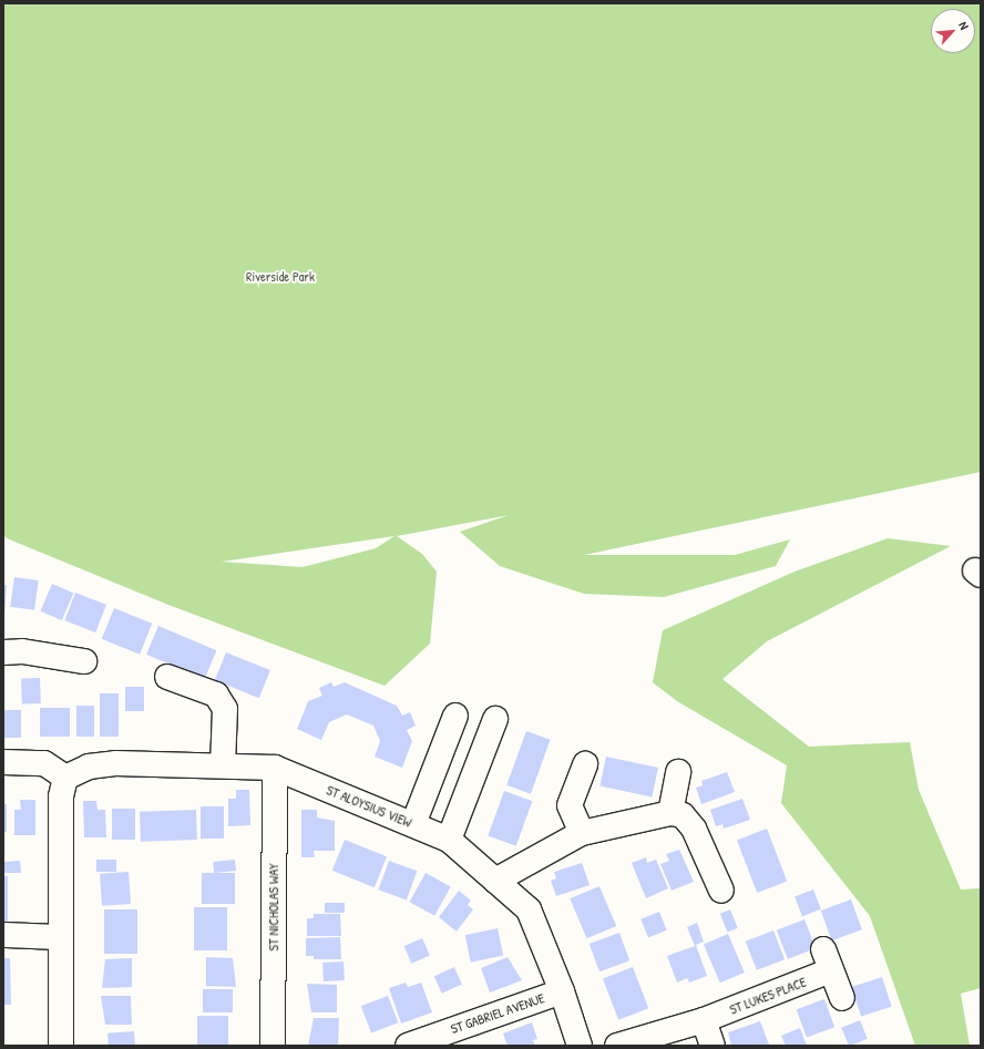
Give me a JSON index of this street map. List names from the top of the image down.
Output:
{
  "streets": {
    "street": [
      "ST ALOYSIUS VIEW",
      "ST NICHOLAS WAY",
      "ST LUKES PLACE",
      "ST GABRIEL AVENUE"
    ]
  },
  "crossings": [
    ["ST ALOYSIUS VIEW", "ST NICHOLAS WAY"],
    ["ST ALOYSIUS VIEW", "ST GABRIEL AVENUE"]
  ],
  "parks": ["Riverside Park"],
  "north": "top right"
}
